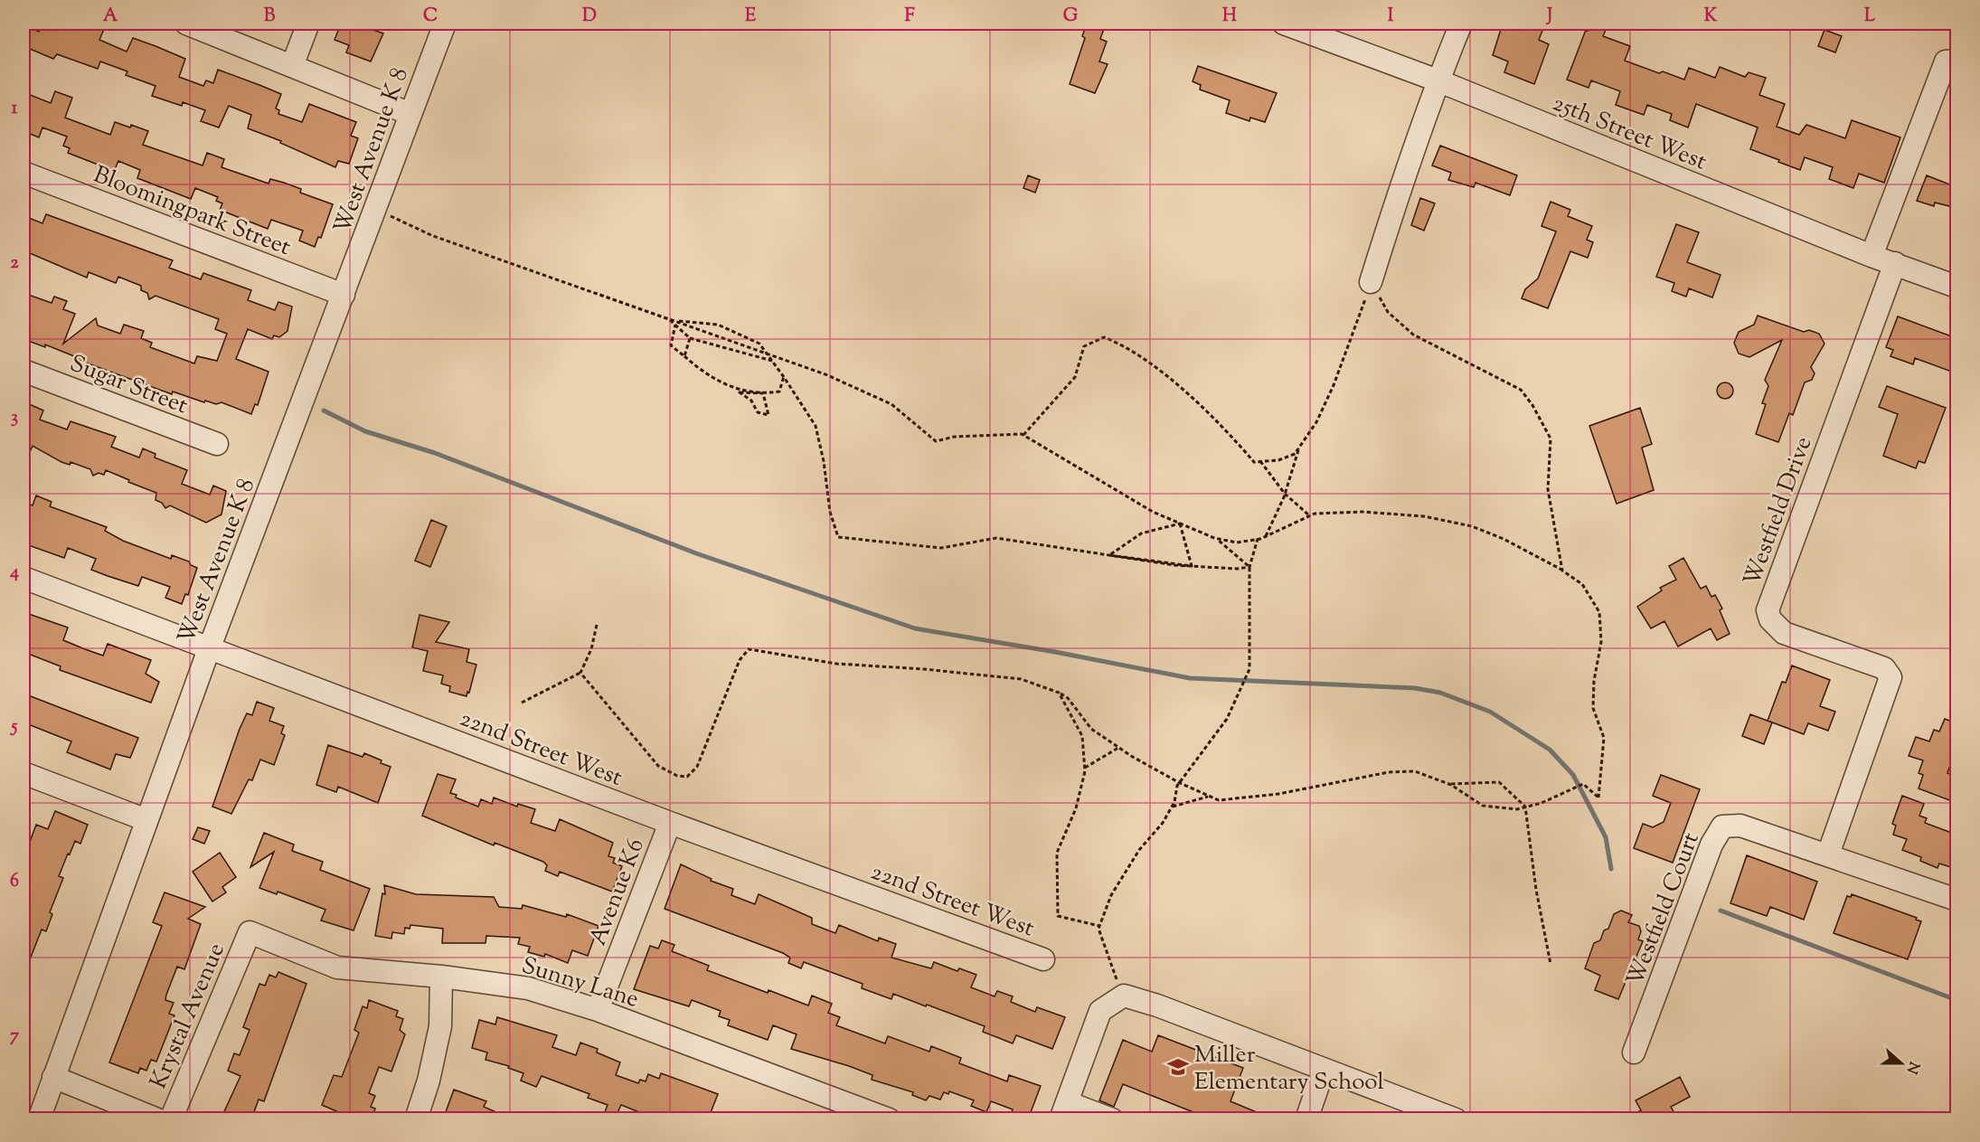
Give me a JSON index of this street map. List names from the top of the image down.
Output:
{
  "streets": {
    "street": [
      "25th Street West",
      "West Avenue K 8",
      "Bloomingpark Street",
      "Sugar Street",
      "Westfield Drive",
      "22nd Street West",
      "Avenue K6",
      "Westfield Court",
      "Sunny Lane",
      "Krystal Avenue"
    ]
  },
  "crossings": [
    ["25th Street West", "Westfield Drive"],
    ["West Avenue K 8", "Bloomingpark Street"],
    ["West Avenue K 8", "22nd Street West"],
    ["Westfield Drive", "Westfield Court"],
    ["22nd Street West", "Avenue K6"],
    ["Avenue K6", "Sunny Lane"],
    ["Sunny Lane", "Krystal Avenue"]
  ],
  "places": {
    "school or university": ["Miller Elementary School"]
  },
  "north": "right",
  "grid": {
    "columns": [
      "A",
      "B",
      "C",
      "D",
      "E",
      "F",
      "G",
      "H",
      "I",
      "J",
      "K",
      "L"
    ],
    "rows": [
      "1",
      "2",
      "3",
      "4",
      "5",
      "6",
      "7"
    ]
  }
}
